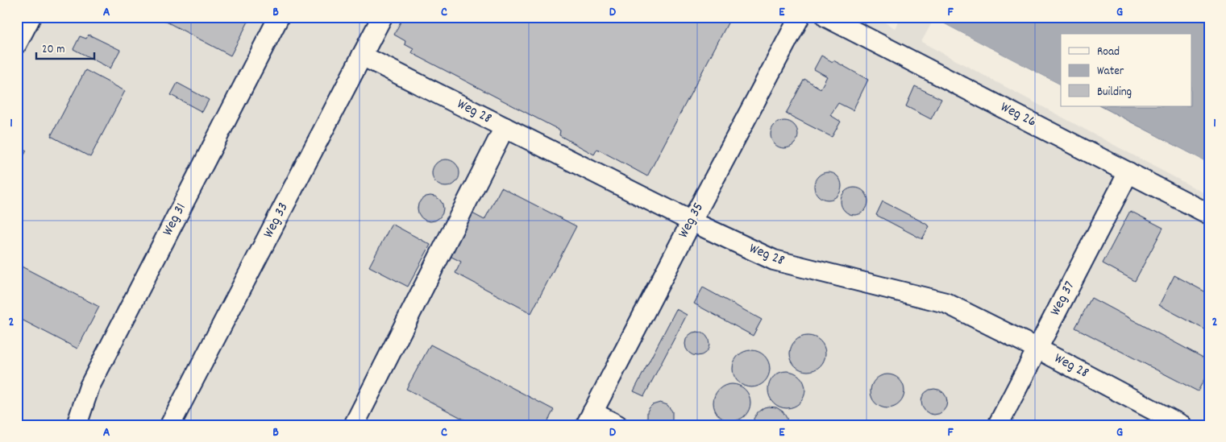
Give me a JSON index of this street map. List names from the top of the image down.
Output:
{
  "streets": {
    "lane": [
      "Weg 28",
      "Weg 26",
      "Weg 31",
      "Weg 33",
      "Weg 35",
      "Weg 37"
    ]
  },
  "crossings": [
    ["Weg 28", "Weg 33"],
    ["Weg 28", "Weg 35"],
    ["Weg 28", "Weg 37"],
    ["Weg 26", "Weg 37"]
  ],
  "legend": ["Road", "Water", "Building"],
  "scale_bar": "20 m",
  "grid": {
    "columns": [
      "A",
      "B",
      "C",
      "D",
      "E",
      "F",
      "G"
    ],
    "rows": ["1", "2"]
  }
}
